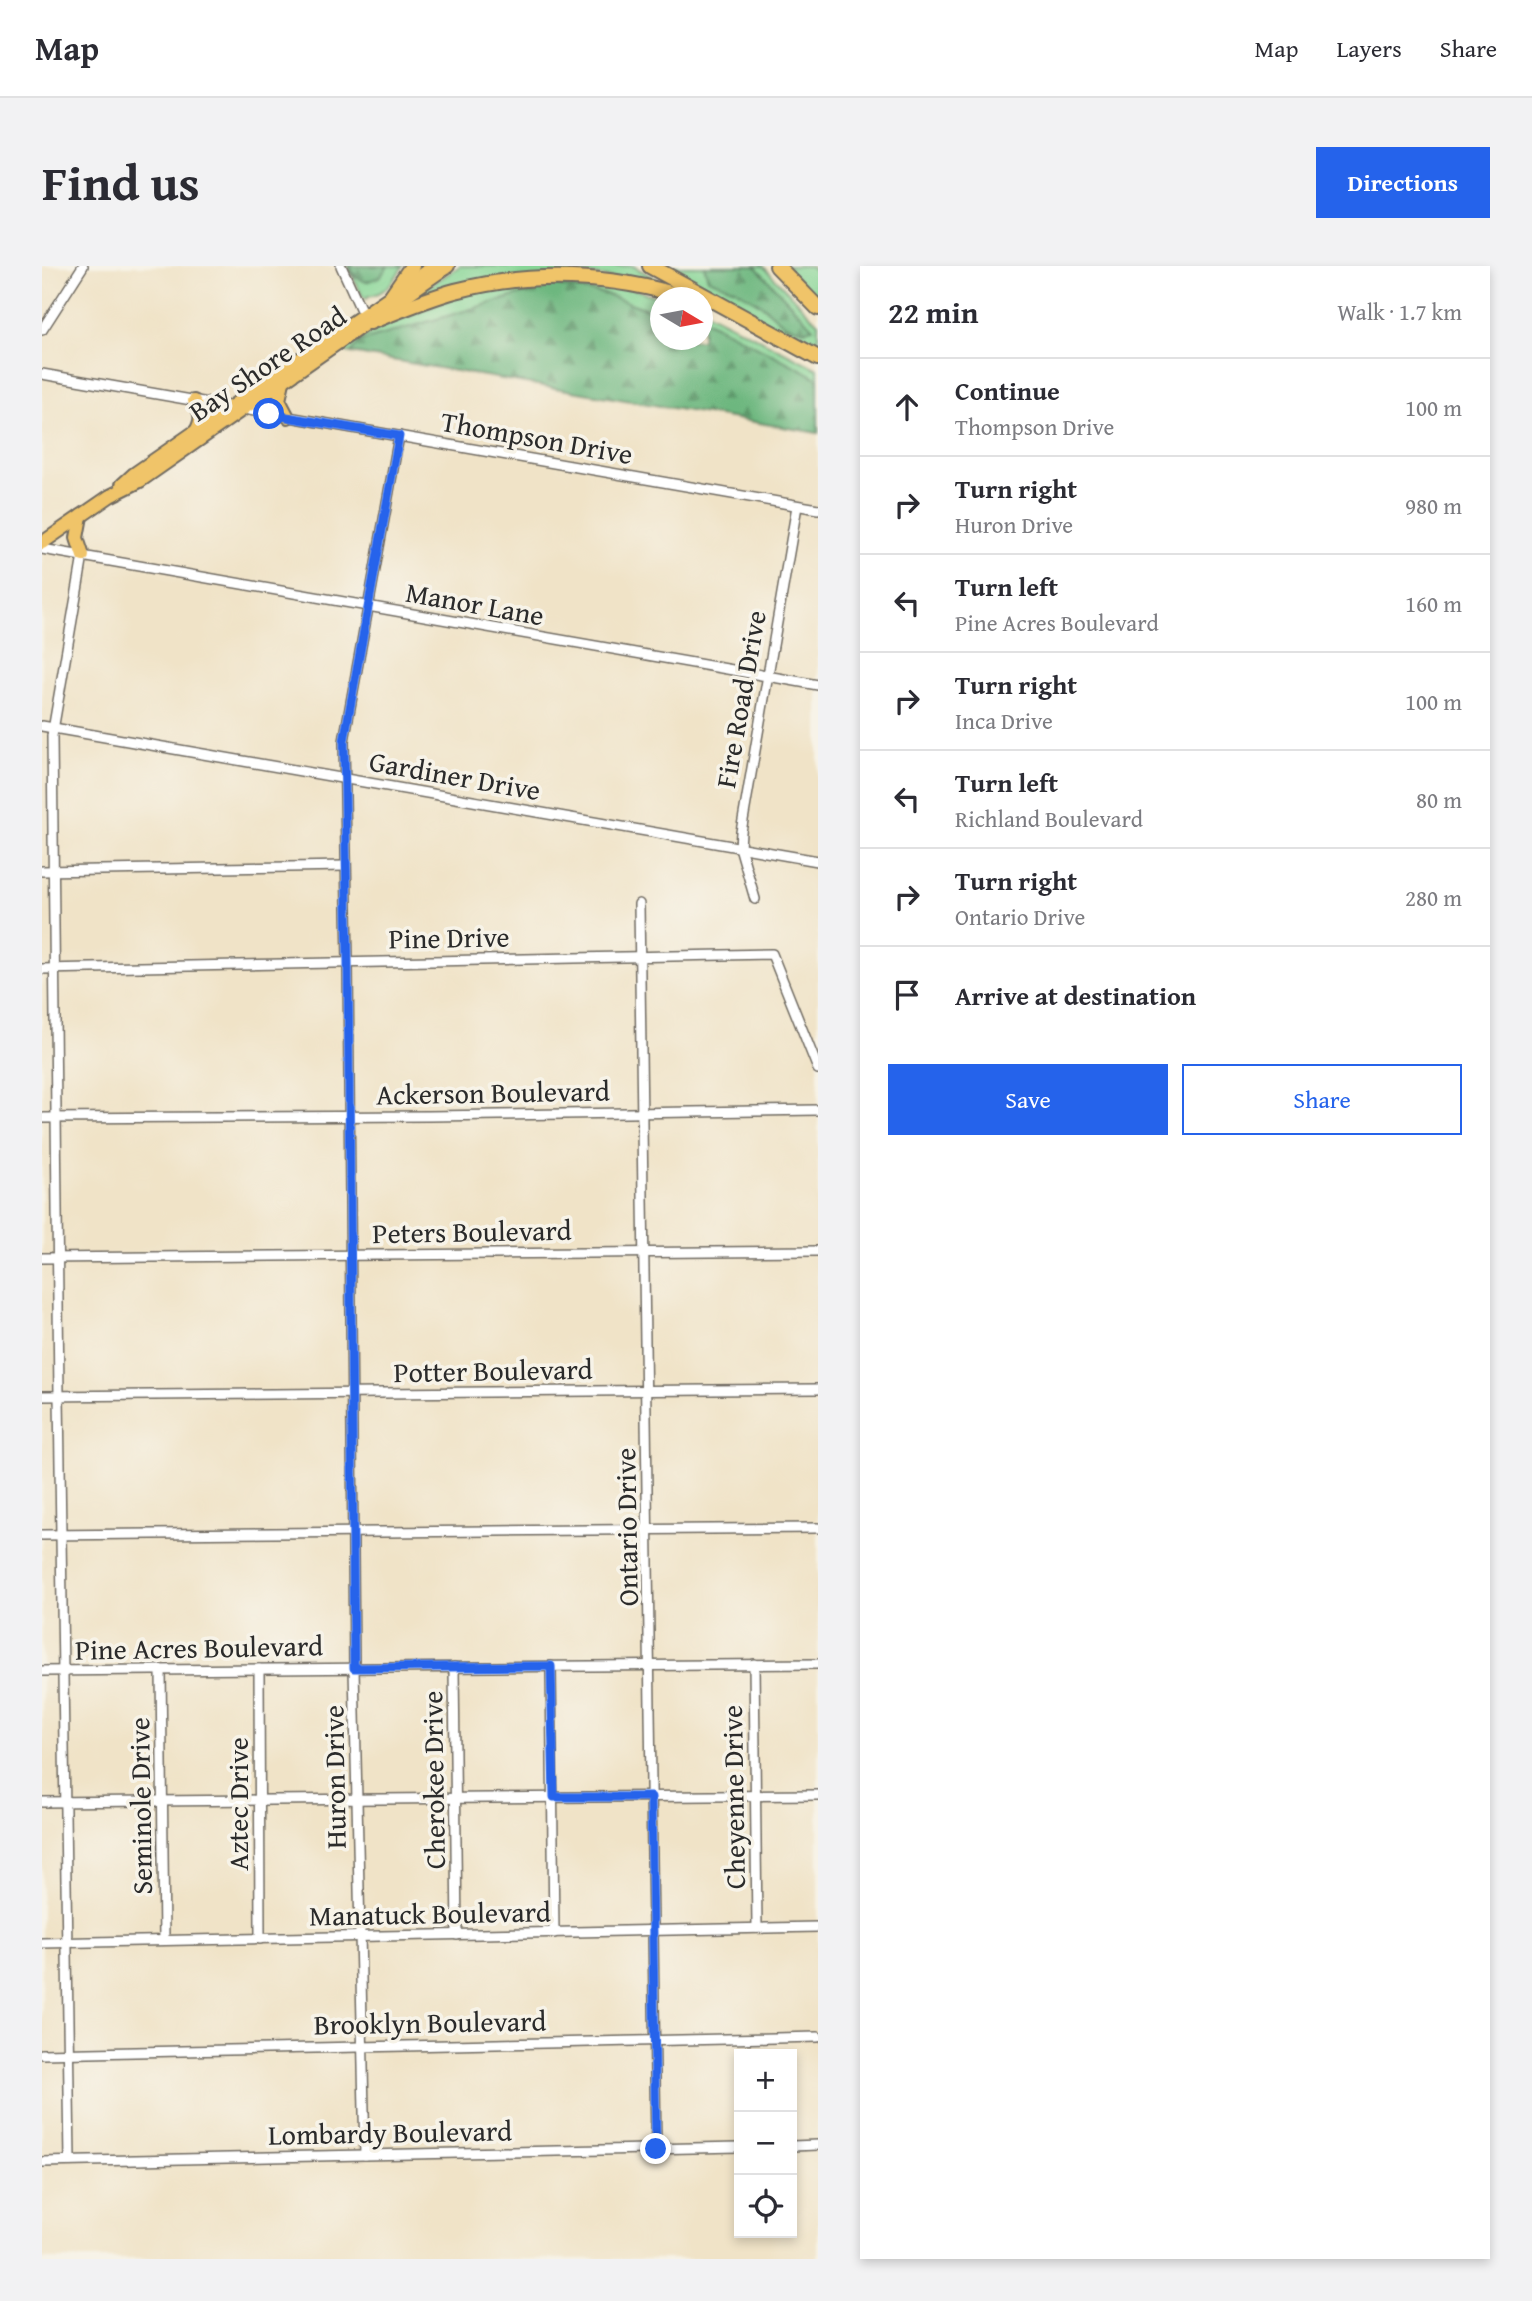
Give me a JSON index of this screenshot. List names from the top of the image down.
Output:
{
  "streets": {
    "main road": ["Bay Shore Road"],
    "street": [
      "Thompson Drive",
      "Manor Lane",
      "Fire Road Drive",
      "Gardiner Drive",
      "Pine Drive",
      "Ackerson Boulevard",
      "Peters Boulevard",
      "Potter Boulevard",
      "Ontario Drive",
      "Pine Acres Boulevard",
      "Huron Drive",
      "Cherokee Drive",
      "Cheyenne Drive",
      "Aztec Drive",
      "Seminole Drive",
      "Manatuck Boulevard",
      "Brooklyn Boulevard",
      "Lombardy Boulevard"
    ]
  },
  "crossings": [
    ["Bay Shore Road", "Thompson Drive"],
    ["Thompson Drive", "Fire Road Drive"],
    ["Thompson Drive", "Huron Drive"],
    ["Manor Lane", "Fire Road Drive"],
    ["Manor Lane", "Huron Drive"],
    ["Fire Road Drive", "Gardiner Drive"],
    ["Gardiner Drive", "Huron Drive"],
    ["Pine Drive", "Ontario Drive"],
    ["Pine Drive", "Huron Drive"],
    ["Ackerson Boulevard", "Ontario Drive"],
    ["Ackerson Boulevard", "Huron Drive"],
    ["Peters Boulevard", "Ontario Drive"],
    ["Peters Boulevard", "Huron Drive"],
    ["Potter Boulevard", "Ontario Drive"],
    ["Potter Boulevard", "Huron Drive"],
    ["Ontario Drive", "Pine Acres Boulevard"],
    ["Ontario Drive", "Manatuck Boulevard"],
    ["Ontario Drive", "Brooklyn Boulevard"],
    ["Ontario Drive", "Lombardy Boulevard"],
    ["Pine Acres Boulevard", "Huron Drive"],
    ["Pine Acres Boulevard", "Cherokee Drive"],
    ["Pine Acres Boulevard", "Cheyenne Drive"],
    ["Pine Acres Boulevard", "Aztec Drive"],
    ["Pine Acres Boulevard", "Seminole Drive"],
    ["Huron Drive", "Manatuck Boulevard"],
    ["Huron Drive", "Brooklyn Boulevard"],
    ["Huron Drive", "Lombardy Boulevard"],
    ["Cherokee Drive", "Manatuck Boulevard"],
    ["Cheyenne Drive", "Manatuck Boulevard"],
    ["Aztec Drive", "Manatuck Boulevard"],
    ["Seminole Drive", "Manatuck Boulevard"]
  ],
  "north": "right",
  "page": {
    "header": "Map",
    "nav": ["Map", "Layers", "Share"],
    "title": "Find us",
    "buttons": [
      "Directions",
      ["Save", "Share"]
    ],
    "heading": ["22 min", "Walk · 1.7 km"],
    "list": [
      ["Continue", "Thompson Drive", "100 m"],
      ["Turn right", "Huron Drive", "980 m"],
      ["Turn left", "Pine Acres Boulevard", "160 m"],
      ["Turn right", "Inca Drive", "100 m"],
      ["Turn left", "Richland Boulevard", "80 m"],
      ["Turn right", "Ontario Drive", "280 m"],
      "Arrive at destination"
    ],
    "map_buttons": ["+", "−"]
  }
}
